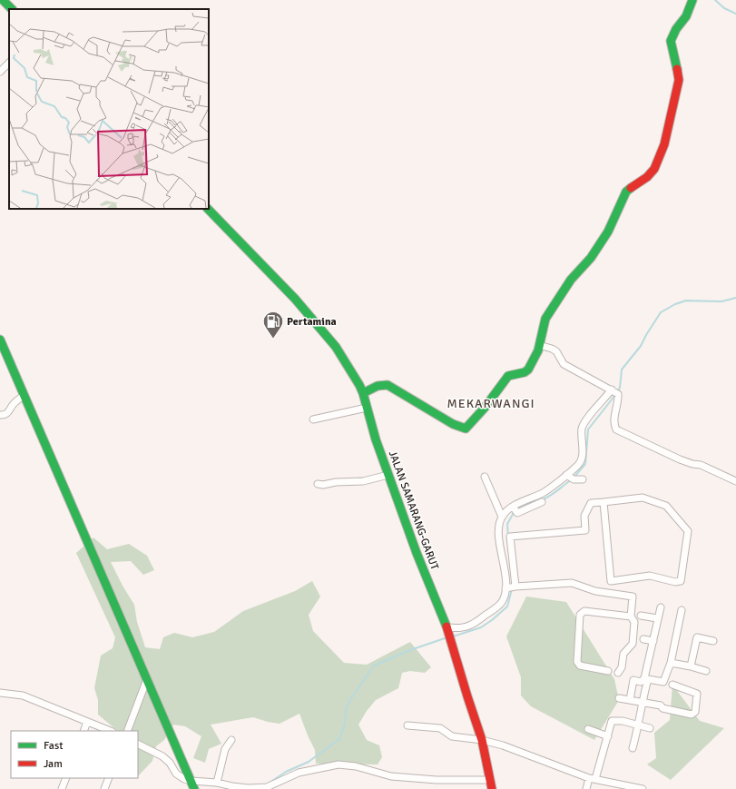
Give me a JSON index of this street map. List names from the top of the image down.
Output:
{
  "streets": {
    "street": ["JALAN SAMARANG-GARUT"]
  },
  "districts": ["MEKARWANGI"],
  "places": {
    "fuel station": ["Pertamina"]
  },
  "legend": ["Fast", "Jam"]
}
